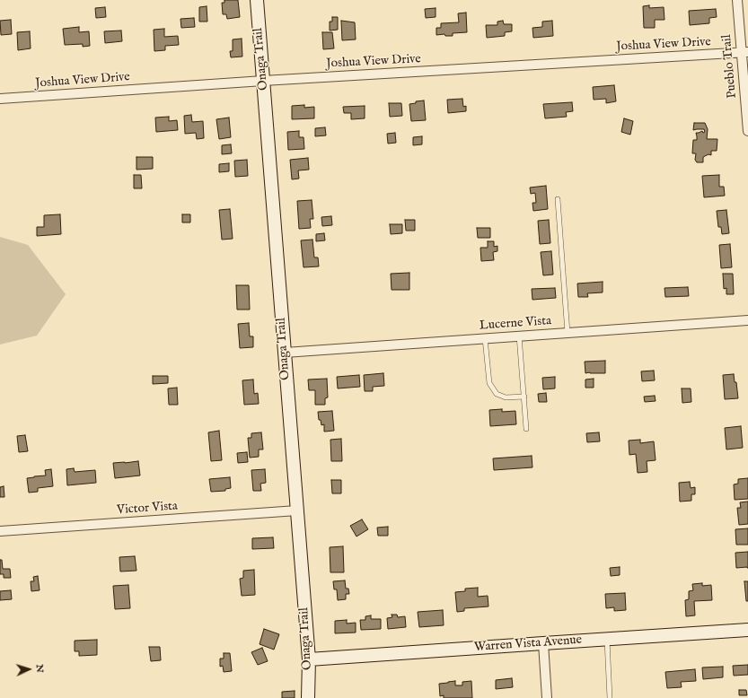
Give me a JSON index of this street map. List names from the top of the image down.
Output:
{
  "streets": {
    "street": [
      "Joshua View Drive",
      "Onaga Trail",
      "Pueblo Trail",
      "Lucerne Vista",
      "Victor Vista",
      "Warren Vista Avenue"
    ]
  },
  "crossings": [
    ["Joshua View Drive", "Onaga Trail"],
    ["Joshua View Drive", "Pueblo Trail"],
    ["Onaga Trail", "Lucerne Vista"],
    ["Onaga Trail", "Victor Vista"],
    ["Onaga Trail", "Warren Vista Avenue"]
  ],
  "north": "right"
}
